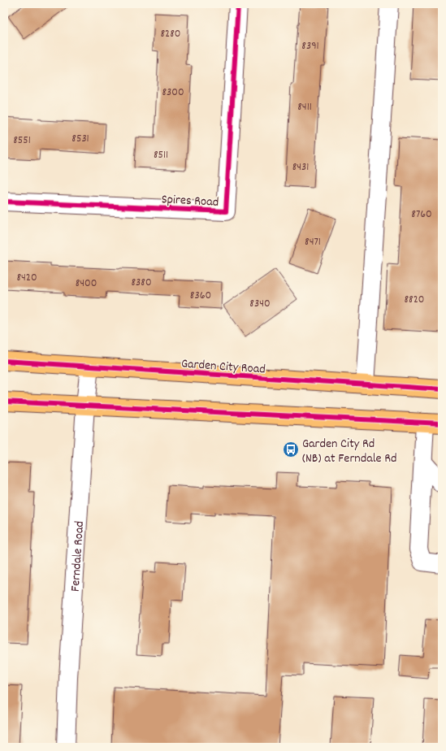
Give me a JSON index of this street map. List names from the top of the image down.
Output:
{
  "streets": {
    "main road": ["Garden City Road"],
    "street": ["Spires Road", "Ferndale Road"]
  },
  "crossings": [
    ["Garden City Road", "Ferndale Road"]
  ],
  "places": {
    "bus stop": ["Garden City Rd (NB) at Ferndale Rd"]
  },
  "house_numbers": [
    "8280",
    "8391",
    "8300",
    "8411",
    "8531",
    "8551",
    "8511",
    "8431",
    "8760",
    "8471",
    "8420",
    "8380",
    "8400",
    "8360",
    "8820",
    "8340"
  ]
}
